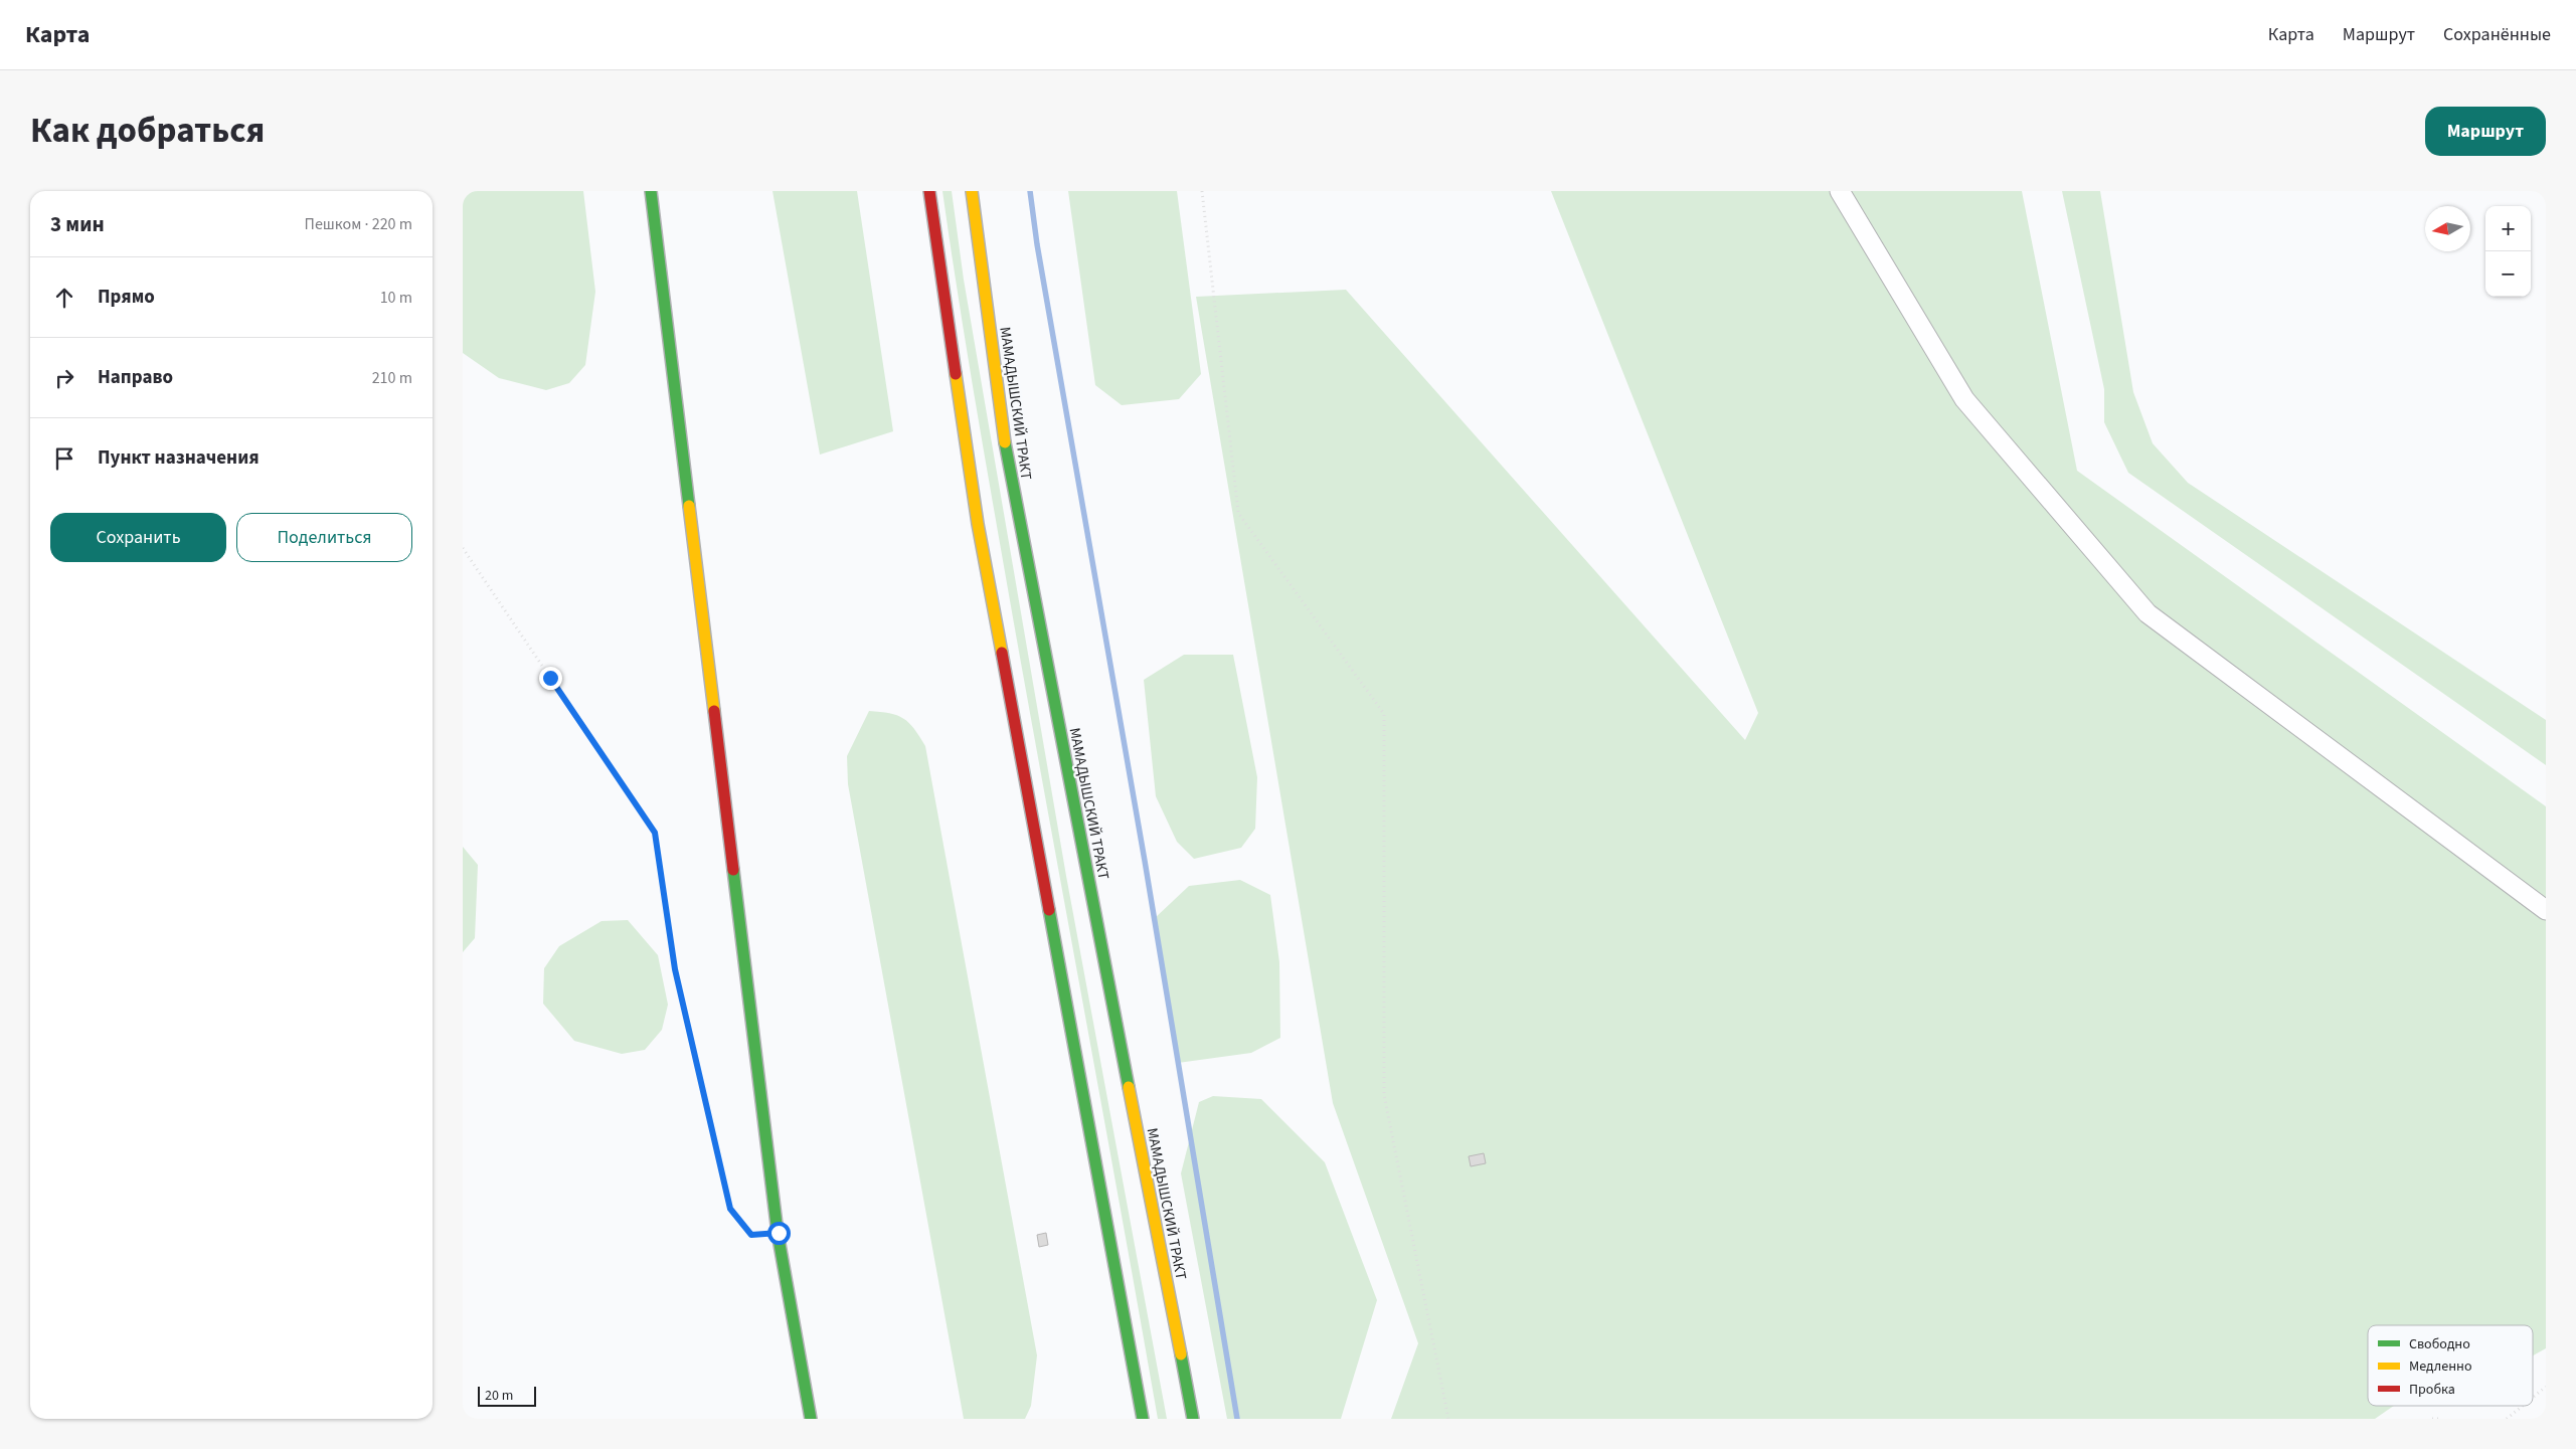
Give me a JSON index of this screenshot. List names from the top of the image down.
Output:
{
  "streets": {
    "main road": ["МАМАДЫШСКИЙ ТРАКТ"]
  },
  "legend": ["Свободно", "Медленно", "Пробка"],
  "scale_bar": "20 m",
  "north": "left",
  "page": {
    "header": "Карта",
    "nav": ["Карта", "Маршрут", "Сохранённые"],
    "title": "Как добраться",
    "buttons": [
      "Маршрут",
      ["Сохранить", "Поделиться"]
    ],
    "heading": ["3 мин", "Пешком · 220 m"],
    "map_buttons": ["+", "−"],
    "list": [
      ["Прямо", "10 m"],
      ["Направо", "210 m"],
      "Пункт назначения"
    ],
    "scale": "20 m"
  }
}
